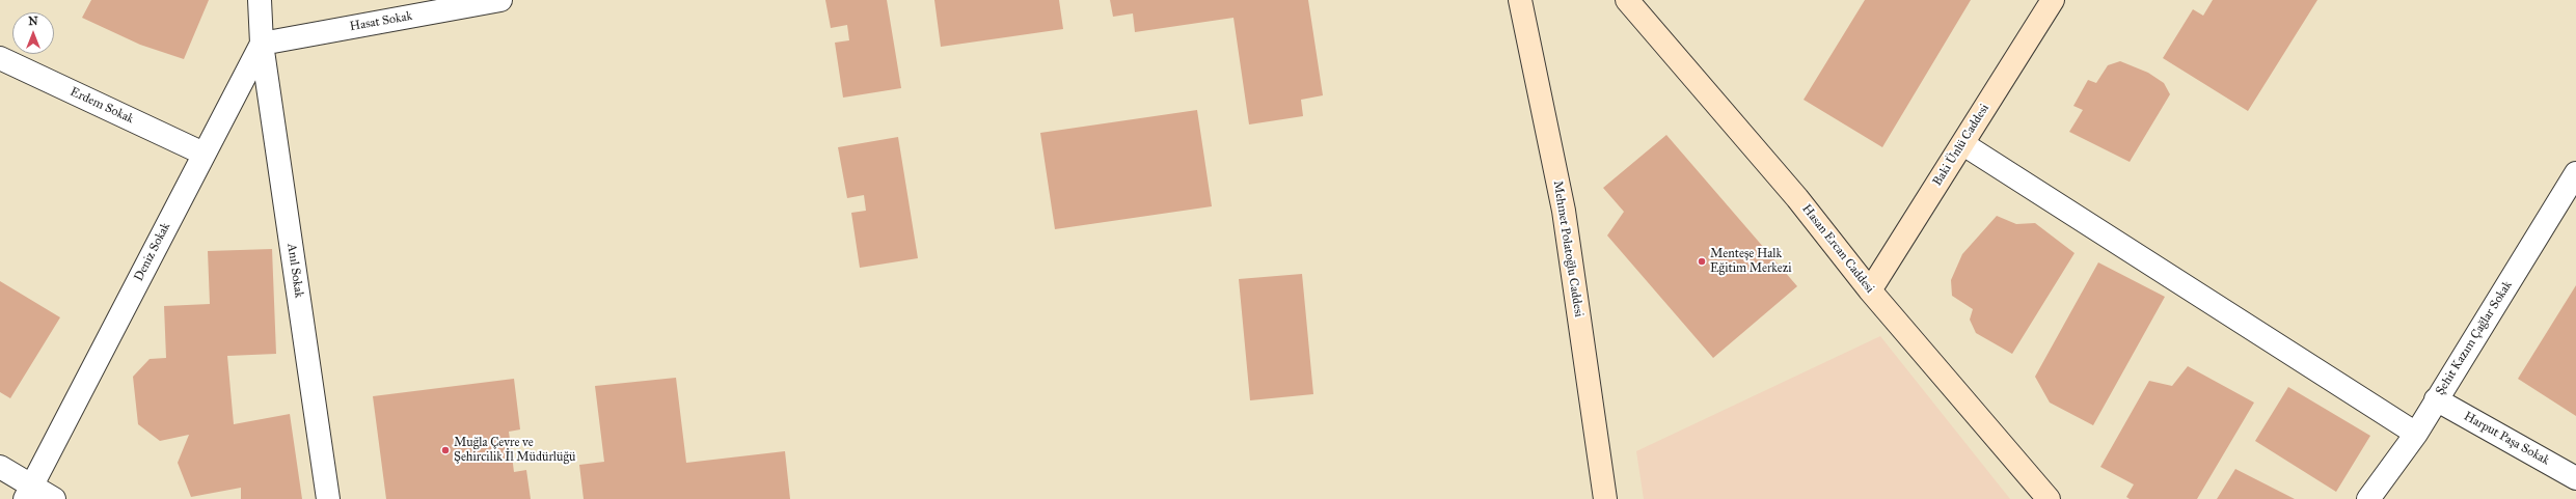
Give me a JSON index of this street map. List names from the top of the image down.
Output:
{
  "streets": {
    "street": [
      "Hasat Sokak",
      "Erdem Sokak",
      "Baki Ünlü Caddesi",
      "Mehmet Polatoğlu Caddesi",
      "Hasan Ercan Caddesi",
      "Deniz Sokak",
      "Anıl Sokak",
      "Şehit Kazım Çağlar Sokak",
      "Harput Paşa Sokak"
    ]
  },
  "crossings": [
    ["Hasat Sokak", "Deniz Sokak"],
    ["Hasat Sokak", "Anıl Sokak"],
    ["Erdem Sokak", "Deniz Sokak"],
    ["Baki Ünlü Caddesi", "Hasan Ercan Caddesi"],
    ["Deniz Sokak", "Anıl Sokak"],
    ["Şehit Kazım Çağlar Sokak", "Harput Paşa Sokak"]
  ],
  "places": ["Menteşe Halk Eğitim Merkezi", "Muğla Çevre ve Şehircilik İl Müdürlüğü"],
  "north": "top"
}
